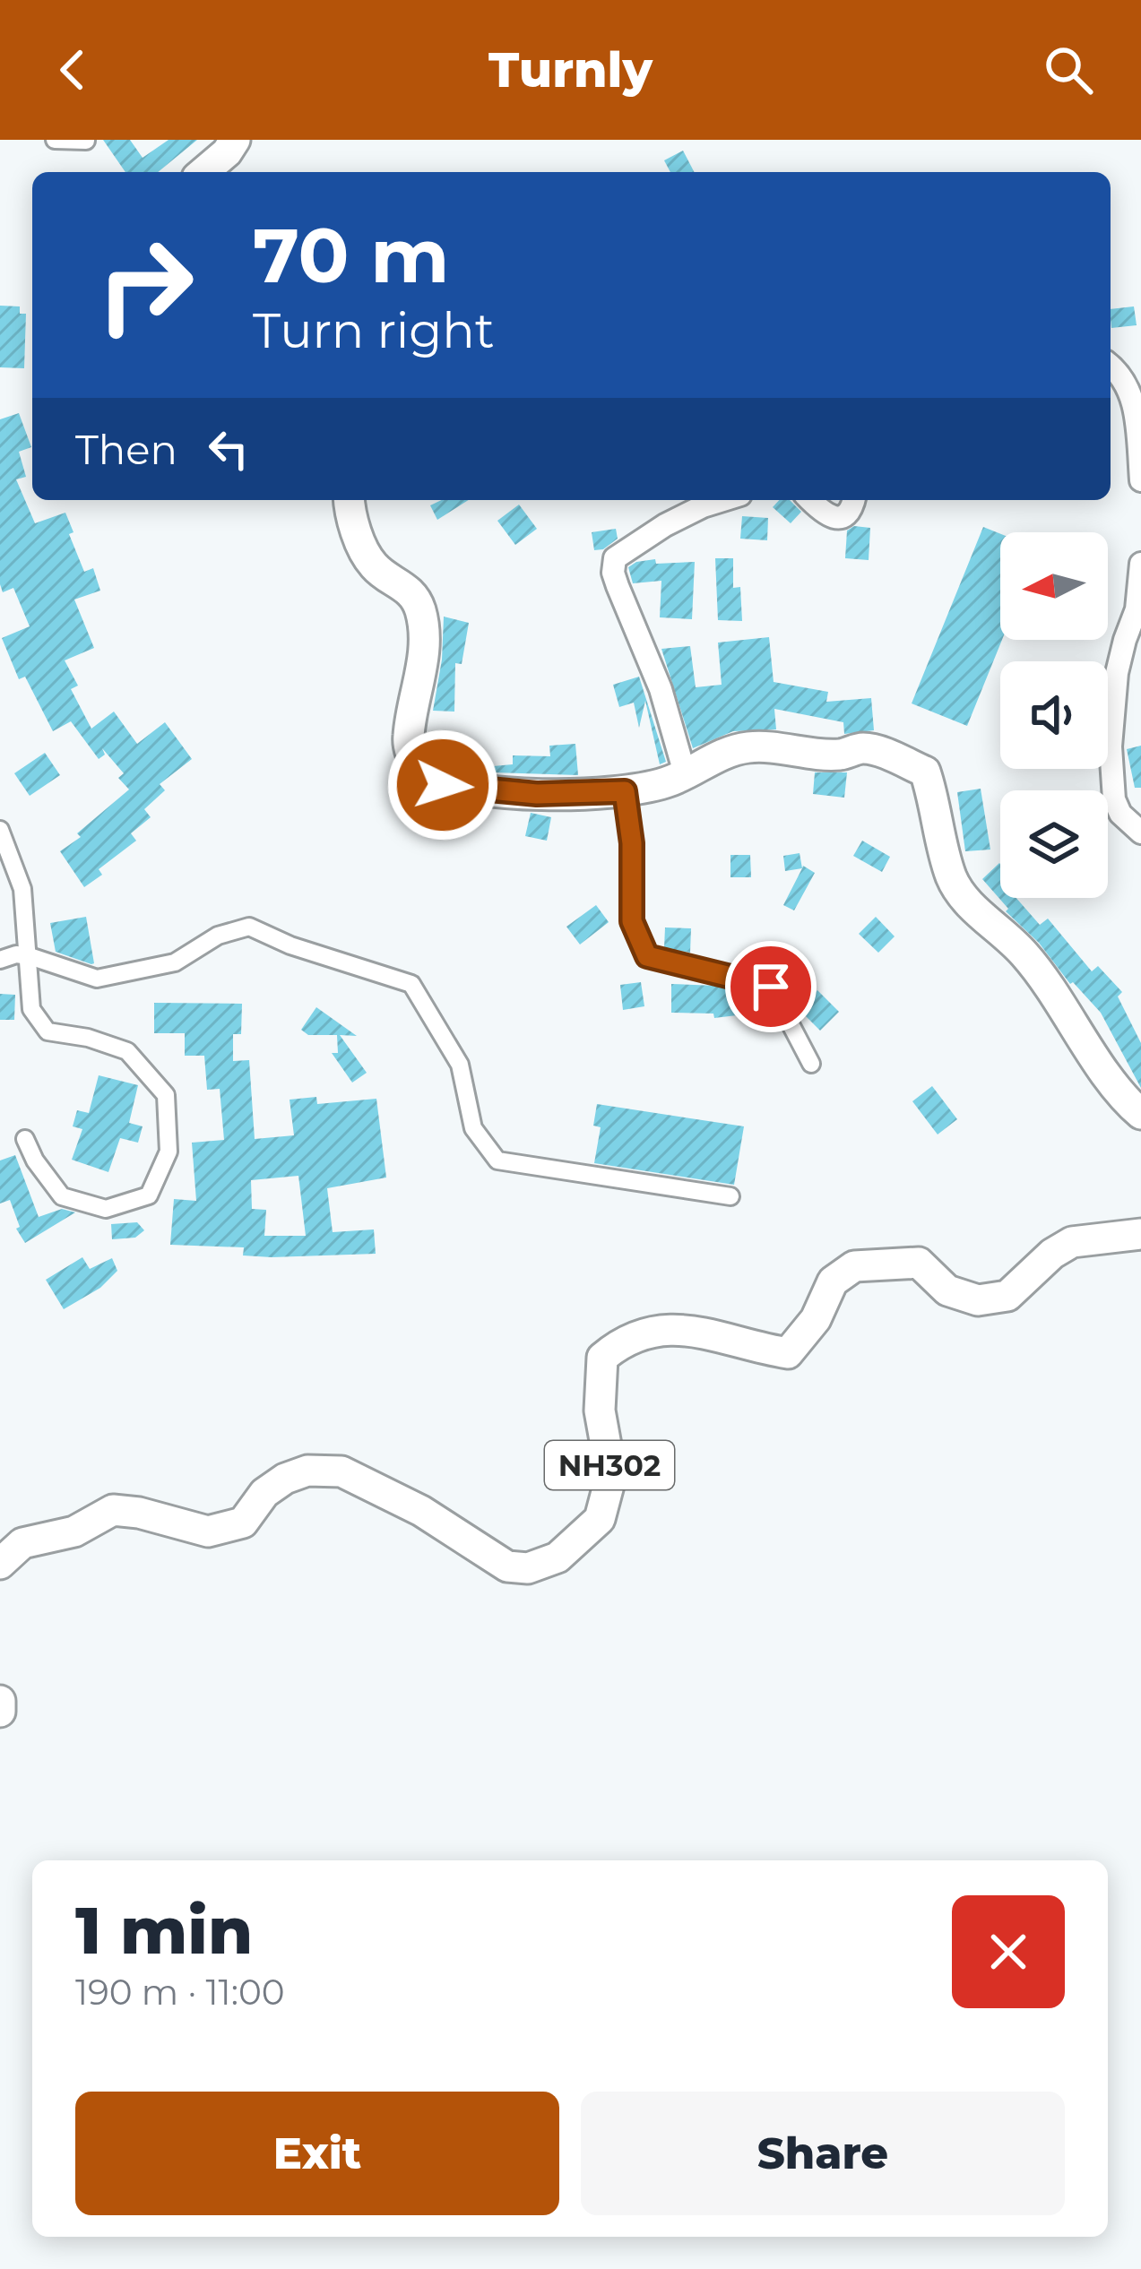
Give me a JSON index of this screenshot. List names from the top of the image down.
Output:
{
  "streets": {
    "highway": ["NH302"]
  },
  "north": "left",
  "page": {
    "header": "Turnly",
    "turn": ["70 m", "Turn right"],
    "then": "Then",
    "heading": ["1 min", "190 m · 11:00"],
    "buttons": ["Exit", "Share"]
  }
}
